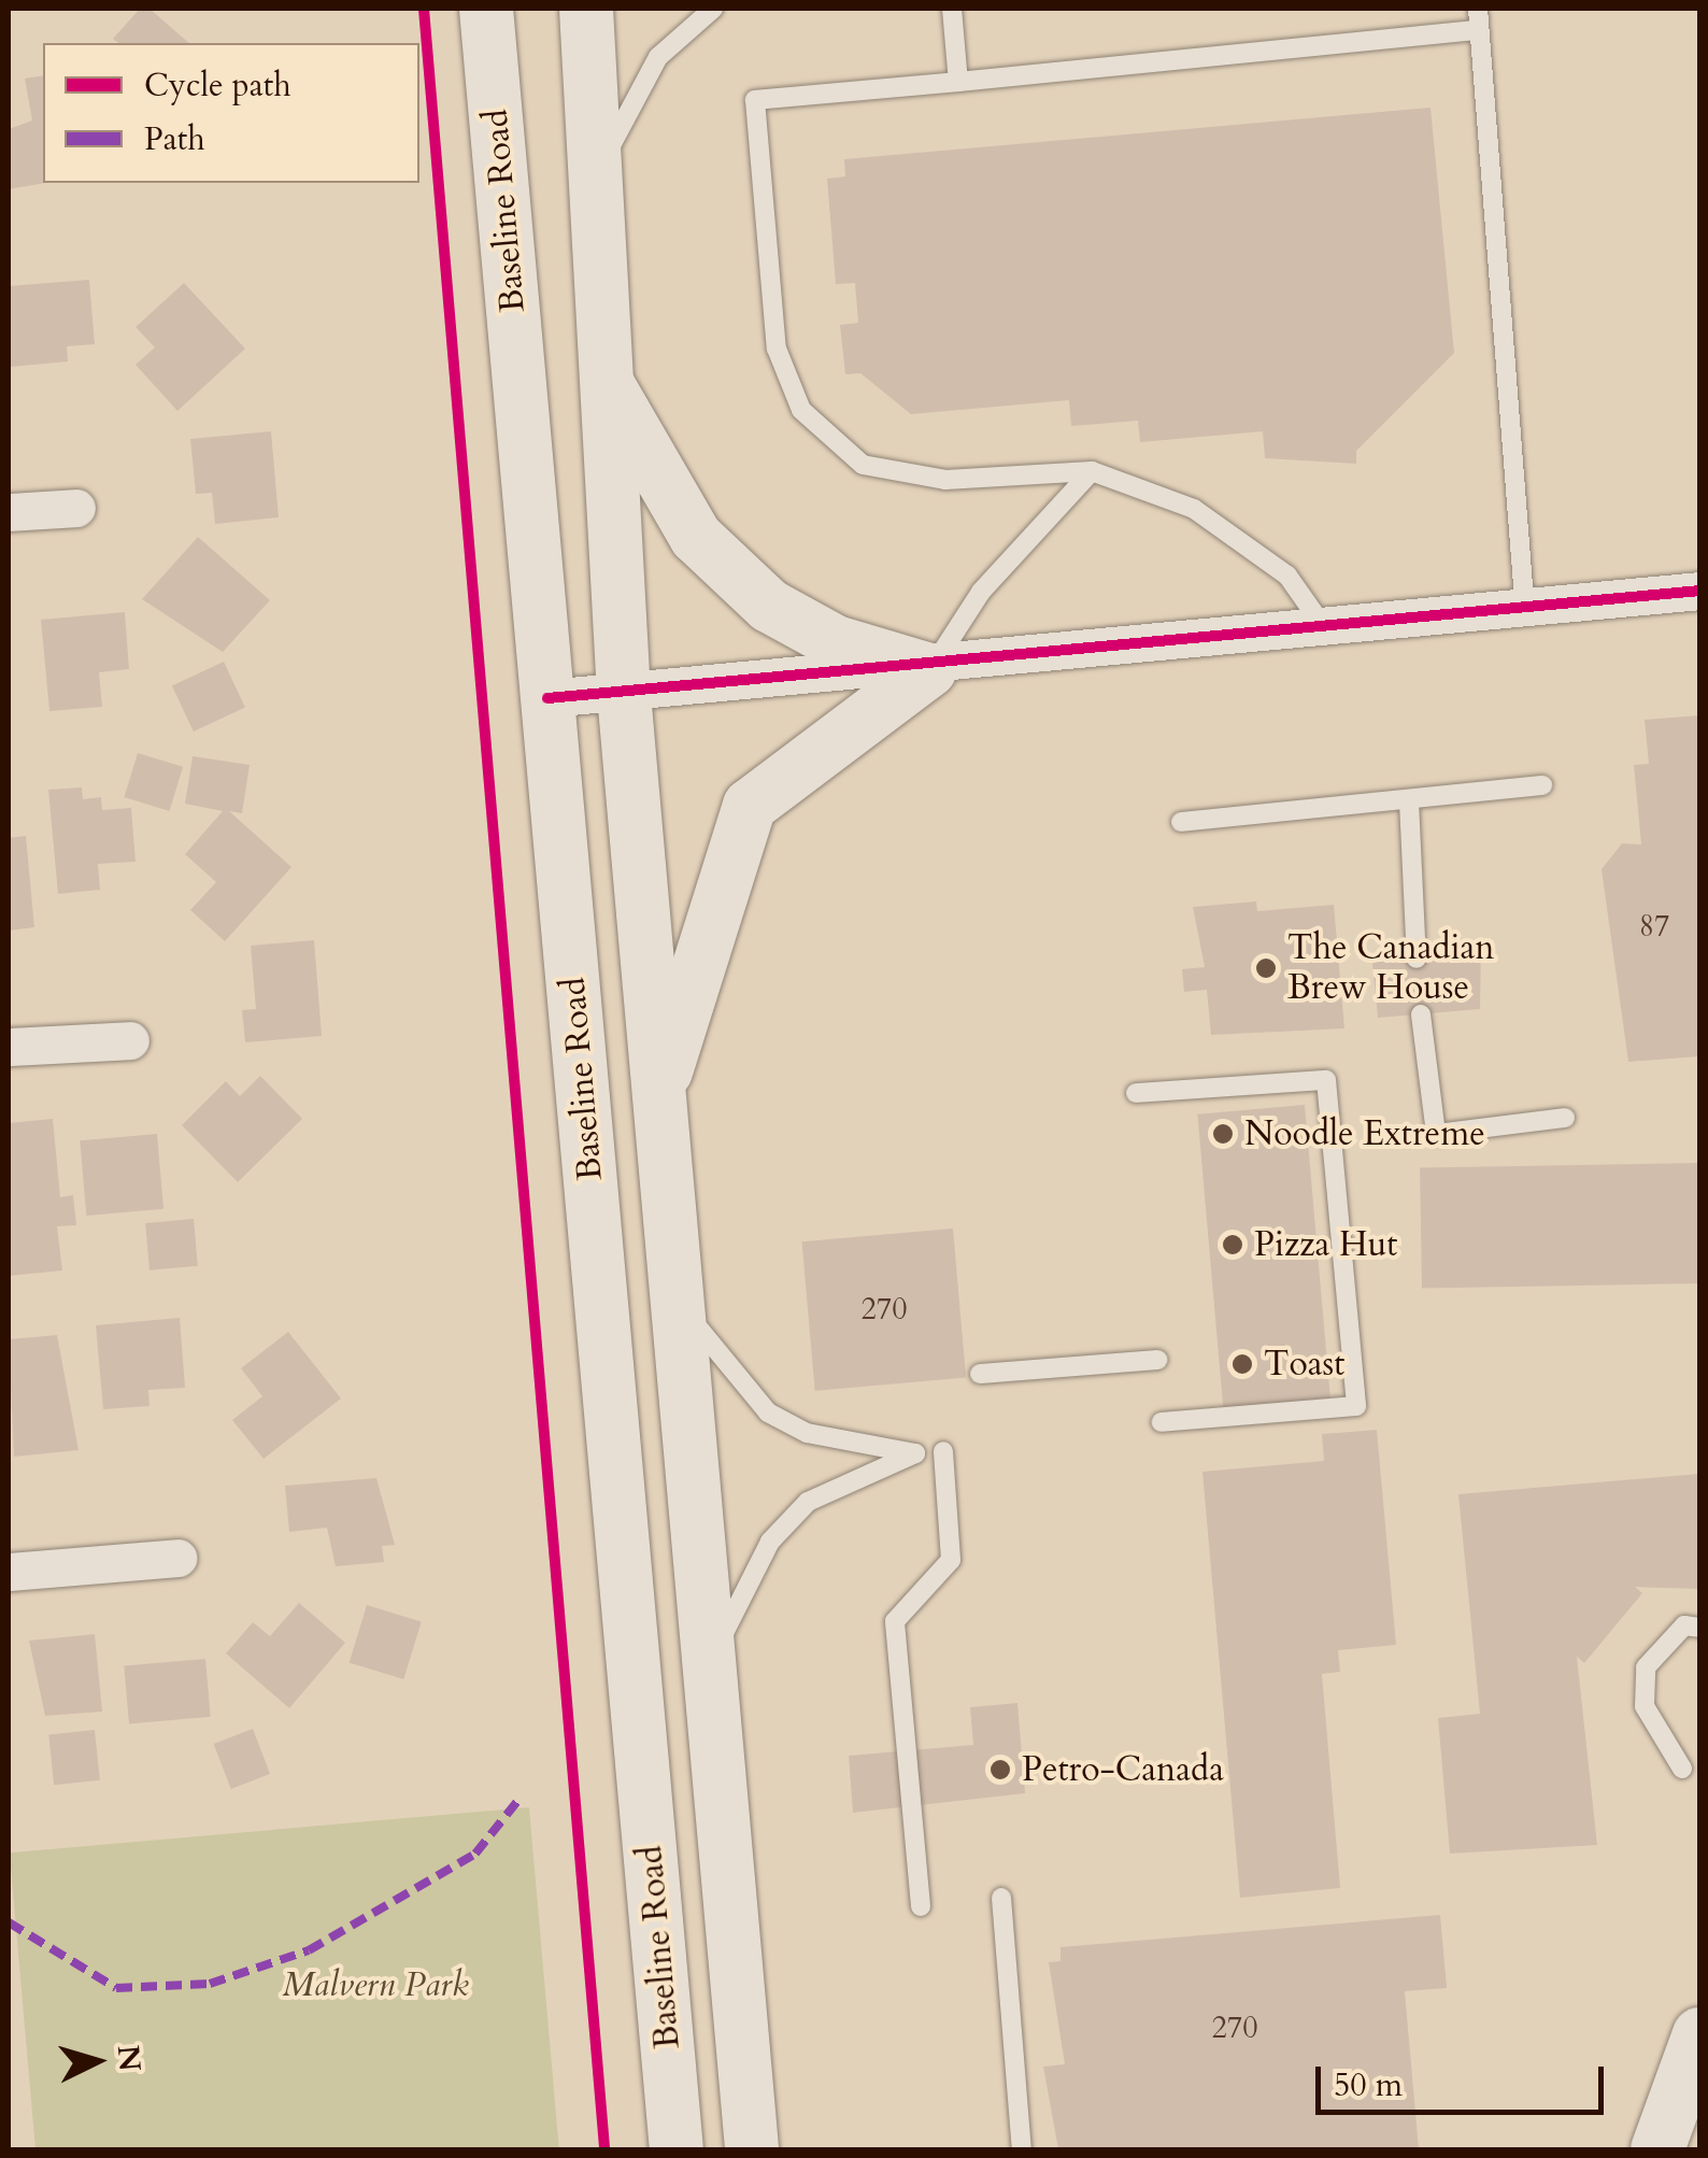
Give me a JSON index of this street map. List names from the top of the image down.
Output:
{
  "streets": {
    "main road": ["Baseline Road"]
  },
  "parks": ["Malvern Park"],
  "places": [
    "The Canadian Brew House",
    "Noodle Extreme",
    "Pizza Hut",
    "Toast",
    "Petro-Canada"
  ],
  "house_numbers": ["87", "270", "270"],
  "legend": ["Cycle path", "Path"],
  "scale_bar": "50 m",
  "north": "right"
}
